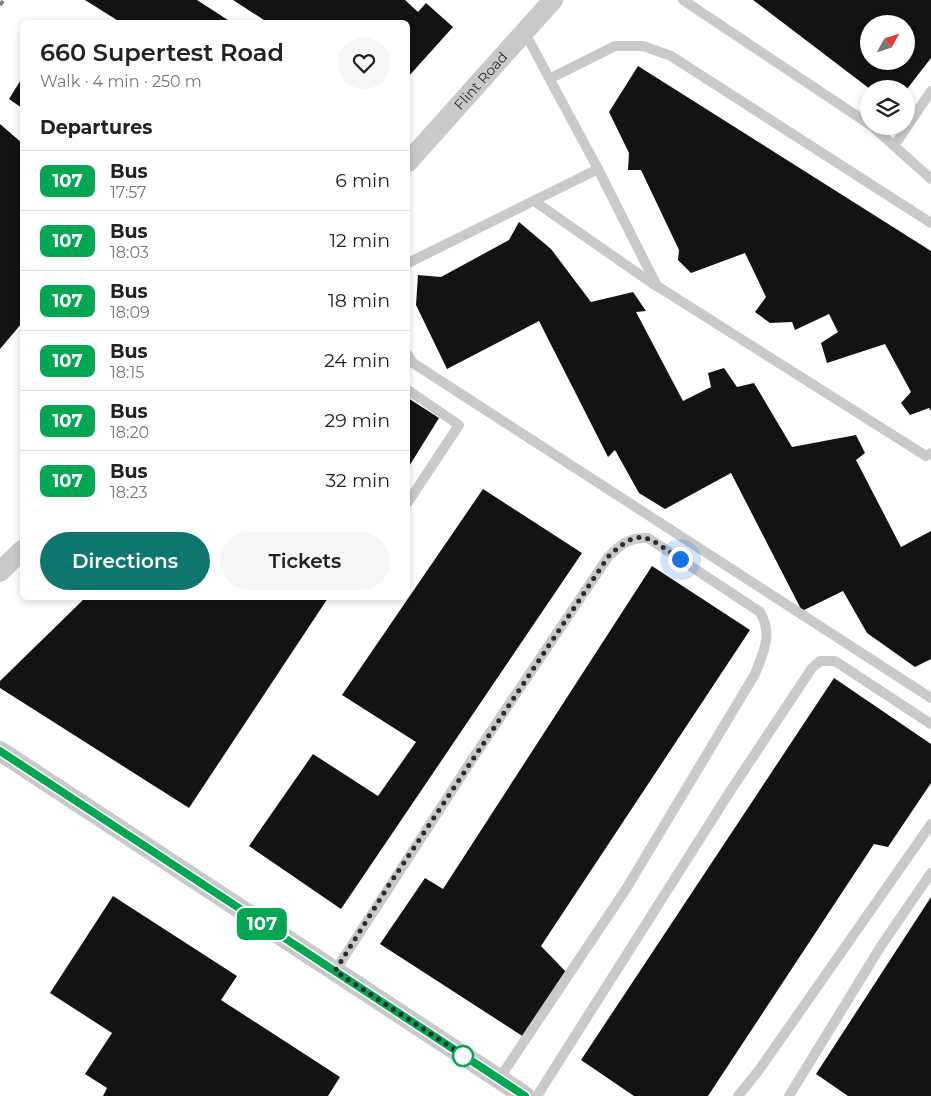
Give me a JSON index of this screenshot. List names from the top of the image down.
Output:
{
  "streets": {
    "street": ["Flint Road"]
  },
  "lines": ["bus line 107"],
  "north": "top right",
  "page": {
    "on_map": "107",
    "heading": [
      ["660 Supertest Road", "Walk · 4 min · 250 m"],
      "Departures"
    ],
    "list": [
      {
        "mark": "107",
        "name": "Bus",
        "note": "17:57",
        "value": "6 min"
      },
      {
        "mark": "107",
        "name": "Bus",
        "note": "18:03",
        "value": "12 min"
      },
      {
        "mark": "107",
        "name": "Bus",
        "note": "18:09",
        "value": "18 min"
      },
      {
        "mark": "107",
        "name": "Bus",
        "note": "18:15",
        "value": "24 min"
      },
      {
        "mark": "107",
        "name": "Bus",
        "note": "18:20",
        "value": "29 min"
      },
      {
        "mark": "107",
        "name": "Bus",
        "note": "18:23",
        "value": "32 min"
      }
    ],
    "buttons": ["Directions", "Tickets"]
  }
}
